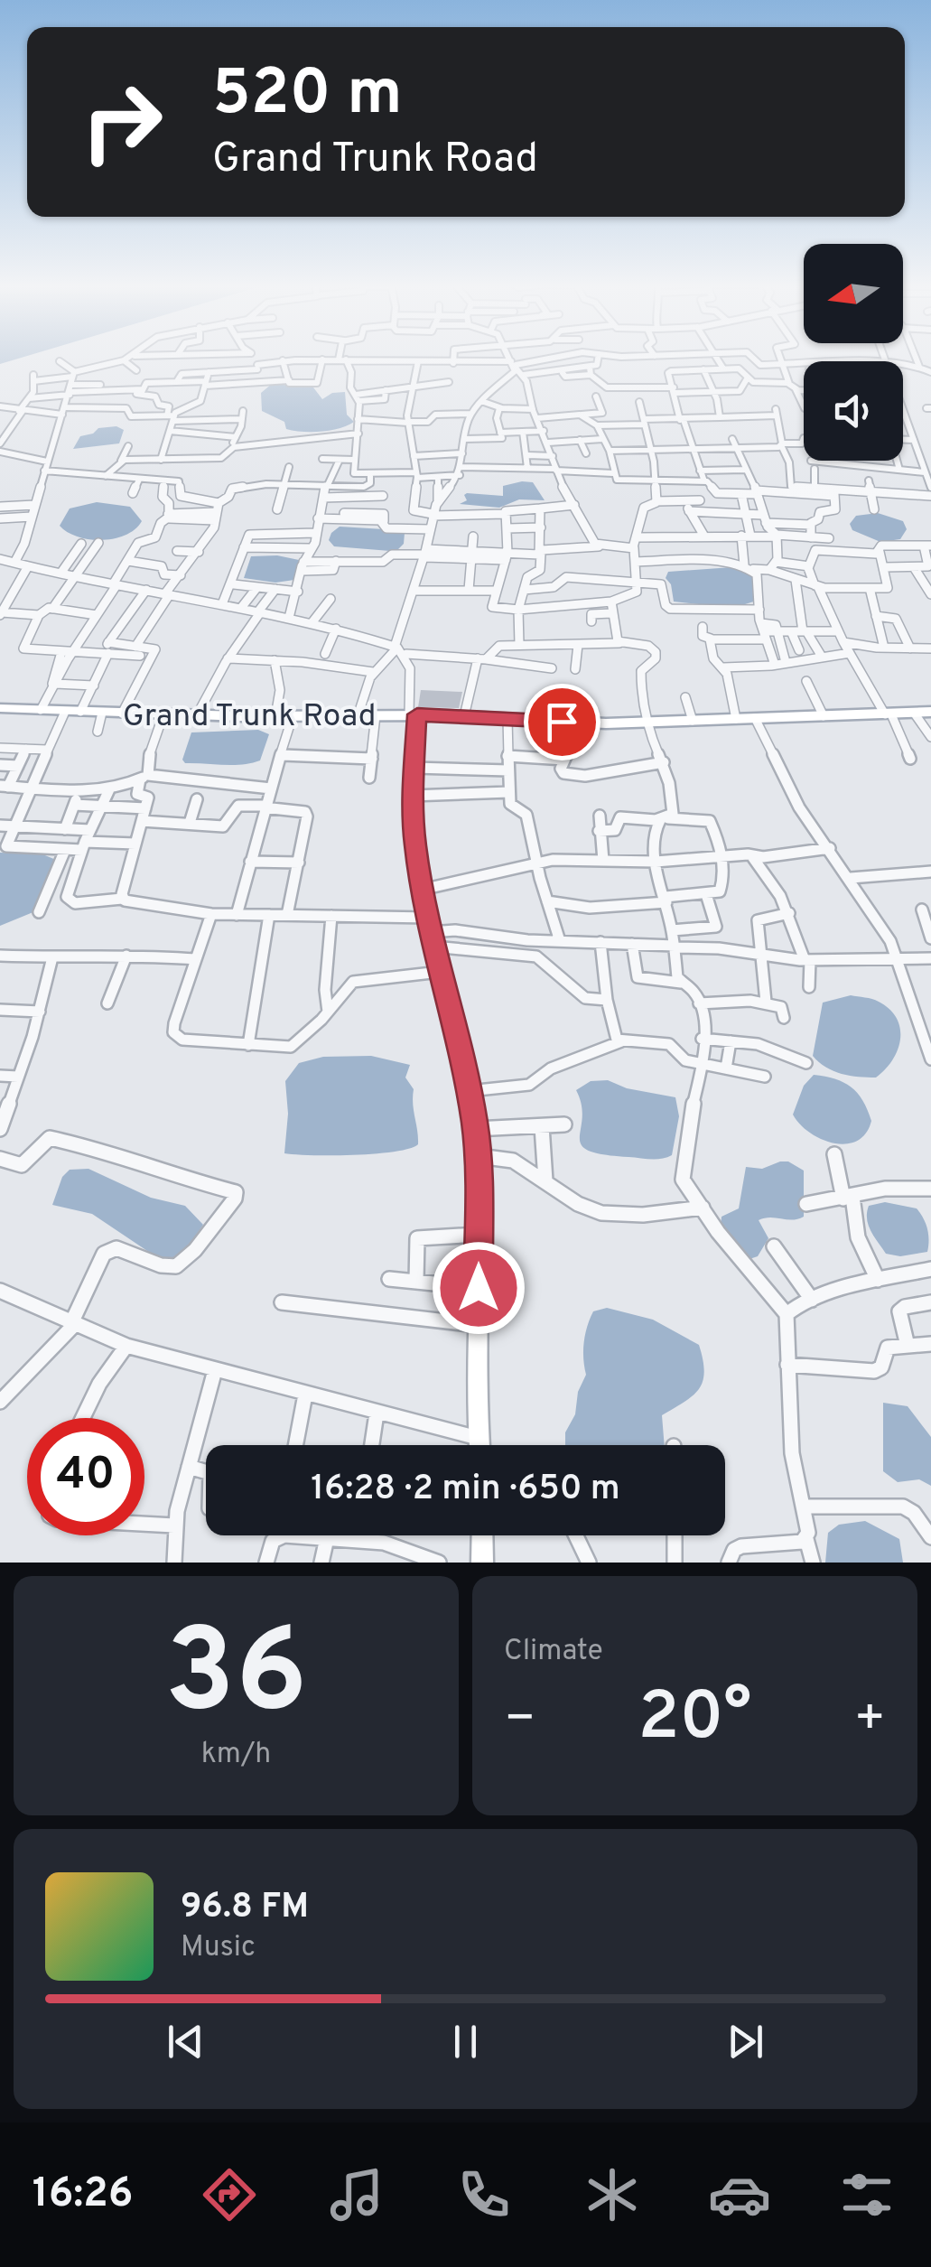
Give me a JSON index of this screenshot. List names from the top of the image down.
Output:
{
  "streets": {
    "main road": ["Grand Trunk Road"]
  },
  "north": "left",
  "page": {
    "turn": ["520 m", "Grand Trunk Road"],
    "limit": "40",
    "trip": "16:28 · 2 min · 650 m",
    "tile": [
      ["36", "km/h"],
      "Climate"
    ],
    "heat": ["−", "20°", "+"],
    "song": ["96.8 FM", "Music"],
    "tabs": "16:26"
  }
}
